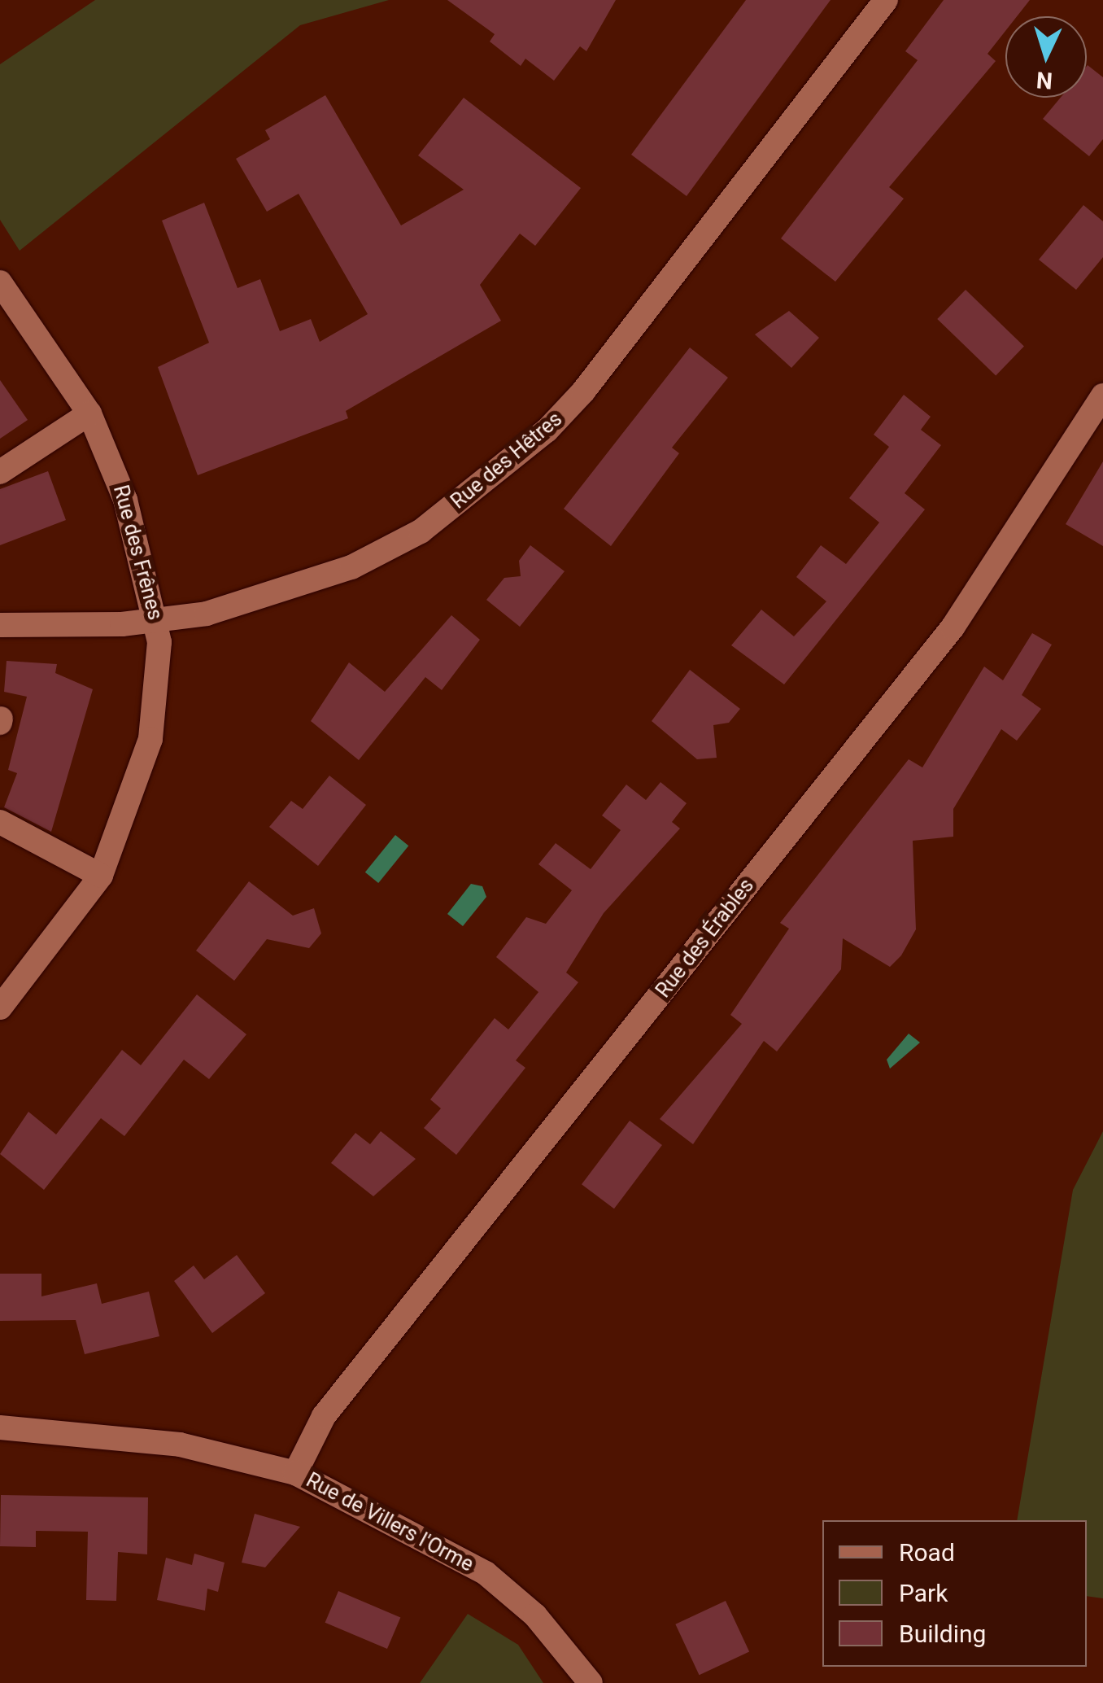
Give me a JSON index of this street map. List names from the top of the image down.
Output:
{
  "streets": {
    "street": [
      "Rue des Hêtres",
      "Rue des Frênes",
      "Rue des Érables",
      "Rue de Villers l'Orme"
    ]
  },
  "crossings": [
    ["Rue des Hêtres", "Rue des Frênes"],
    ["Rue des Érables", "Rue de Villers l'Orme"]
  ],
  "legend": ["Road", "Park", "Building"],
  "north": "bottom"
}
